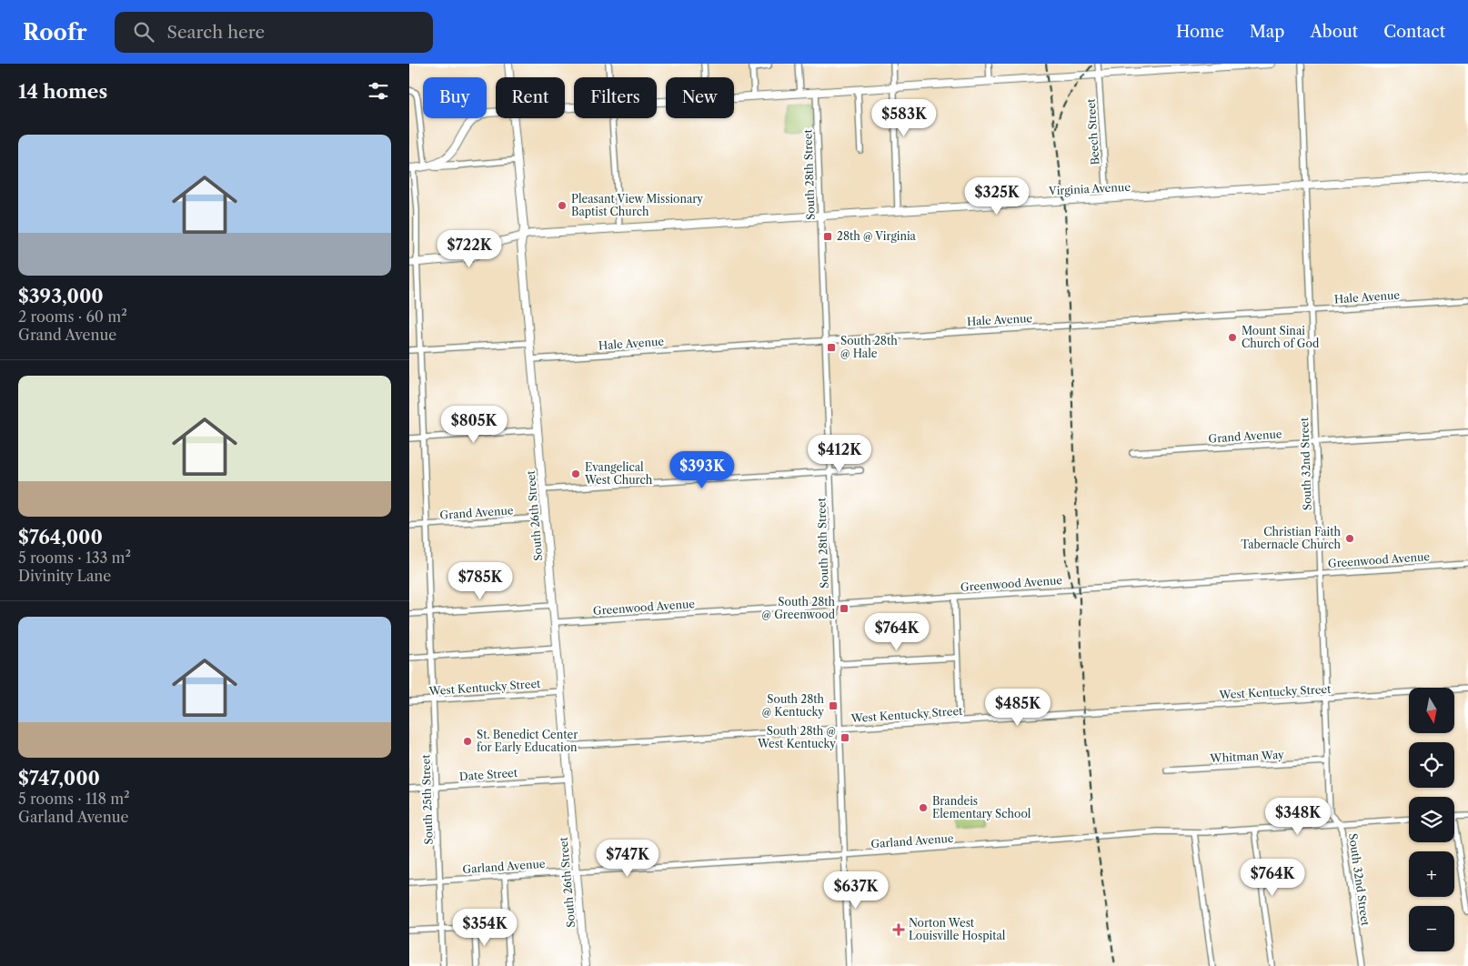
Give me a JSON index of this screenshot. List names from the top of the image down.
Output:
{
  "streets": {
    "main road": ["Virginia Avenue", "South 26th Street"],
    "street": [
      "Beech Street",
      "South 28th Street",
      "Hale Avenue",
      "Grand Avenue",
      "South 32nd Street",
      "Greenwood Avenue",
      "West Kentucky Street",
      "Whitman Way",
      "Date Street",
      "South 25th Street",
      "Garland Avenue"
    ]
  },
  "crossings": [
    ["Beech Street", "Virginia Avenue"],
    ["South 28th Street", "Virginia Avenue"],
    ["South 28th Street", "Hale Avenue"],
    ["South 28th Street", "Greenwood Avenue"],
    ["South 28th Street", "West Kentucky Street"],
    ["South 28th Street", "Garland Avenue"],
    ["Virginia Avenue", "South 32nd Street"],
    ["Virginia Avenue", "South 26th Street"],
    ["Virginia Avenue", "South 25th Street"],
    ["Hale Avenue", "South 32nd Street"],
    ["Hale Avenue", "South 26th Street"],
    ["Grand Avenue", "South 32nd Street"],
    ["Grand Avenue", "South 26th Street"],
    ["Grand Avenue", "South 25th Street"],
    ["South 32nd Street", "Greenwood Avenue"],
    ["South 32nd Street", "West Kentucky Street"],
    ["South 32nd Street", "Whitman Way"],
    ["South 32nd Street", "Garland Avenue"],
    ["South 26th Street", "Greenwood Avenue"],
    ["South 26th Street", "West Kentucky Street"],
    ["South 26th Street", "Date Street"],
    ["South 26th Street", "Garland Avenue"],
    ["West Kentucky Street", "South 25th Street"],
    ["Date Street", "South 25th Street"],
    ["South 25th Street", "Garland Avenue"]
  ],
  "places": {
    "other": [
      "Pleasant View Missionary Baptist Church",
      "Mount Sinai Church of God",
      "Evangelical West Church",
      "Christian Faith Tabernacle Church",
      "St. Benedict Center for Early Education",
      "Brandeis Elementary School"
    ],
    "transit": [
      "28th @ Virginia",
      "South 28th @ Hale",
      "South 28th @ Greenwood",
      "South 28th @ Kentucky",
      "South 28th @ West Kentucky"
    ],
    "health": ["Norton West Louisville Hospital"]
  },
  "north": "bottom",
  "page": {
    "header": "Roofr",
    "search": "Search here",
    "nav": [
      "Home",
      "Map",
      "About",
      "Contact"
    ],
    "heading": "14 homes",
    "chip": [
      "Buy",
      "Rent",
      "Filters",
      "New"
    ],
    "price": [
      "$583K",
      "$325K",
      "$722K",
      "$805K",
      "$412K",
      "$393K",
      "$785K",
      "$764K",
      "$485K",
      "$348K",
      "$747K",
      "$764K",
      "$637K",
      "$354K"
    ],
    "list": [
      {
        "name": "$393,000",
        "note": "2 rooms · 60 m² · Grand Avenue"
      },
      {
        "name": "$764,000",
        "note": "5 rooms · 133 m² · Divinity Lane"
      },
      {
        "name": "$747,000",
        "note": "5 rooms · 118 m² · Garland Avenue"
      }
    ],
    "map_buttons": ["+", "−"]
  }
}
